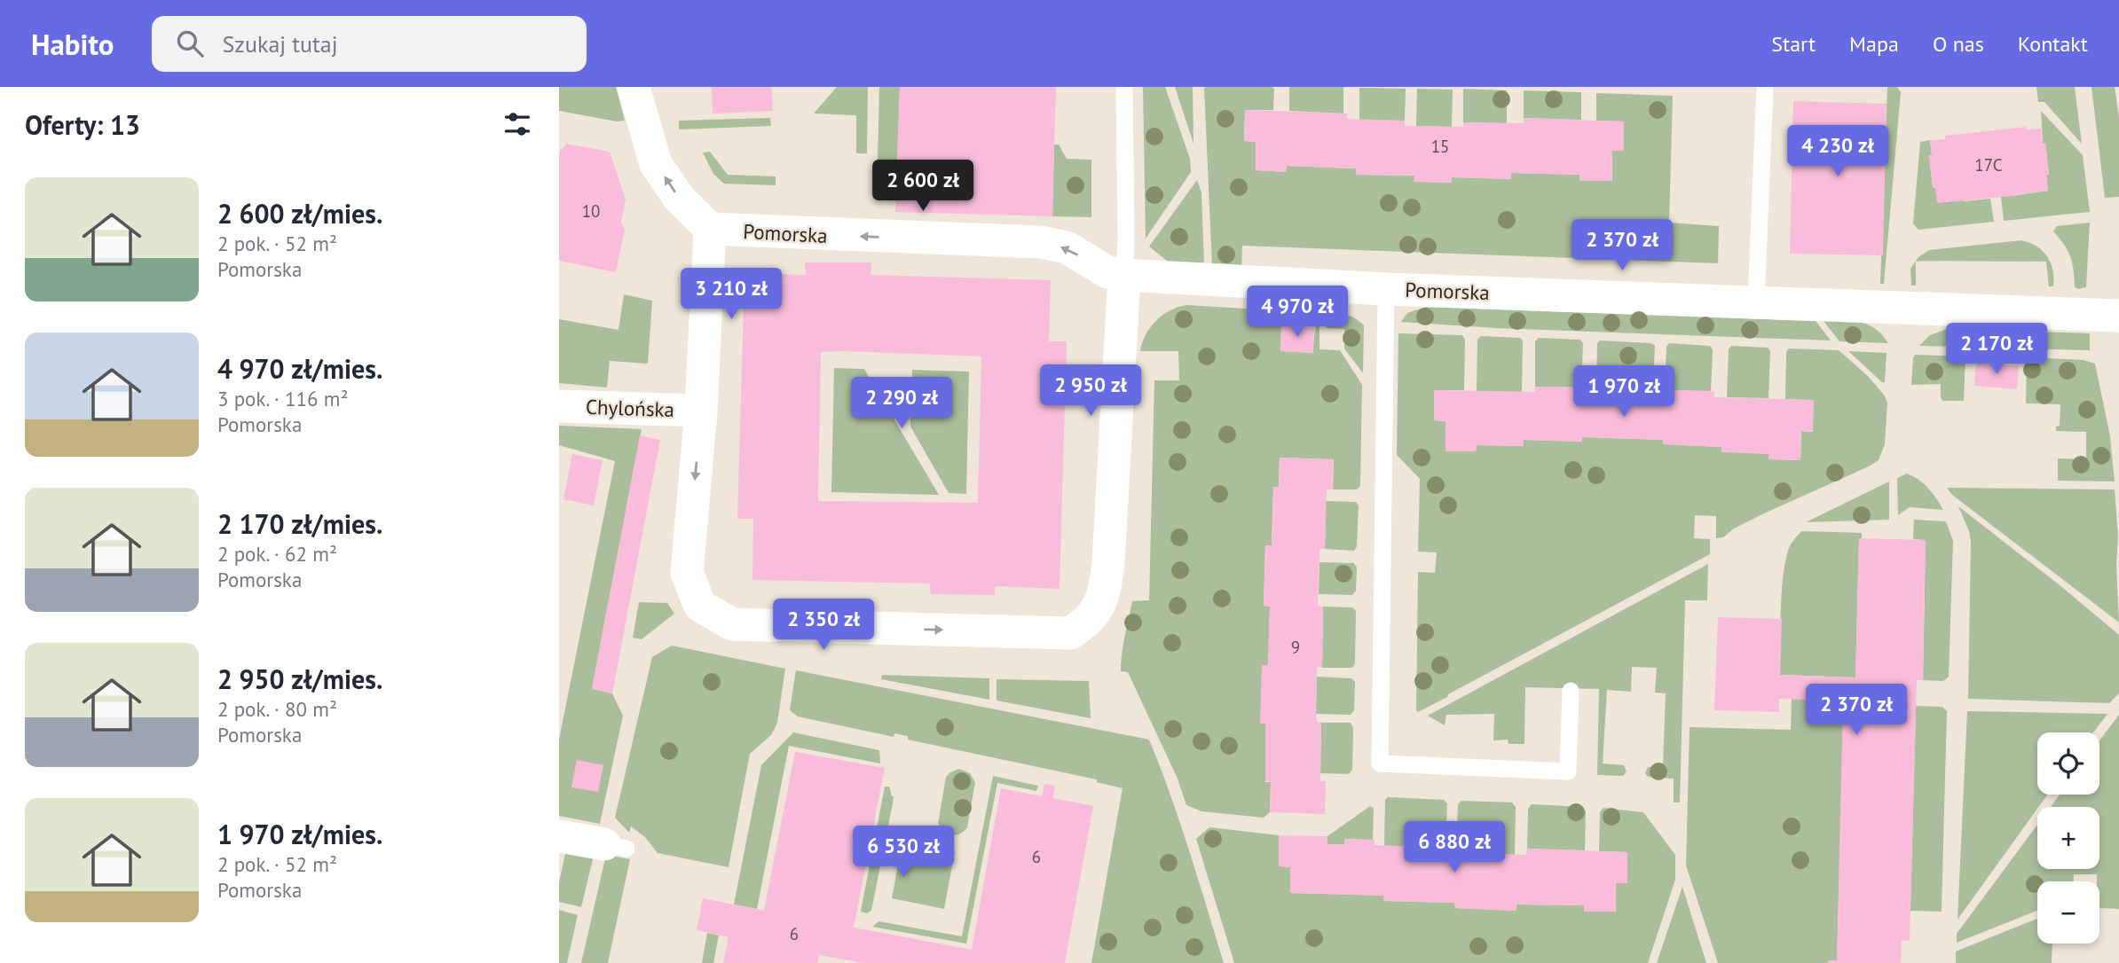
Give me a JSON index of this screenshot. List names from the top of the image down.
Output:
{
  "streets": {
    "street": ["Pomorska", "Chylońska"]
  },
  "house_numbers": [
    "15",
    "17C",
    "10",
    "9",
    "6",
    "6"
  ],
  "page": {
    "header": "Habito",
    "search": "Szukaj tutaj",
    "nav": [
      "Start",
      "Mapa",
      "O nas",
      "Kontakt"
    ],
    "heading": "Oferty: 13",
    "price": [
      "4 230 zł",
      "2 600 zł",
      "2 370 zł",
      "3 210 zł",
      "4 970 zł",
      "2 170 zł",
      "2 950 zł",
      "1 970 zł",
      "2 290 zł",
      "2 350 zł",
      "2 370 zł",
      "6 880 zł",
      "6 530 zł"
    ],
    "list": [
      {
        "name": "2 600 zł/mies.",
        "note": "2 pok. · 52 m² · Pomorska"
      },
      {
        "name": "4 970 zł/mies.",
        "note": "3 pok. · 116 m² · Pomorska"
      },
      {
        "name": "2 170 zł/mies.",
        "note": "2 pok. · 62 m² · Pomorska"
      },
      {
        "name": "2 950 zł/mies.",
        "note": "2 pok. · 80 m² · Pomorska"
      },
      {
        "name": "1 970 zł/mies.",
        "note": "2 pok. · 52 m² · Pomorska"
      }
    ],
    "map_buttons": ["+", "−"]
  }
}
